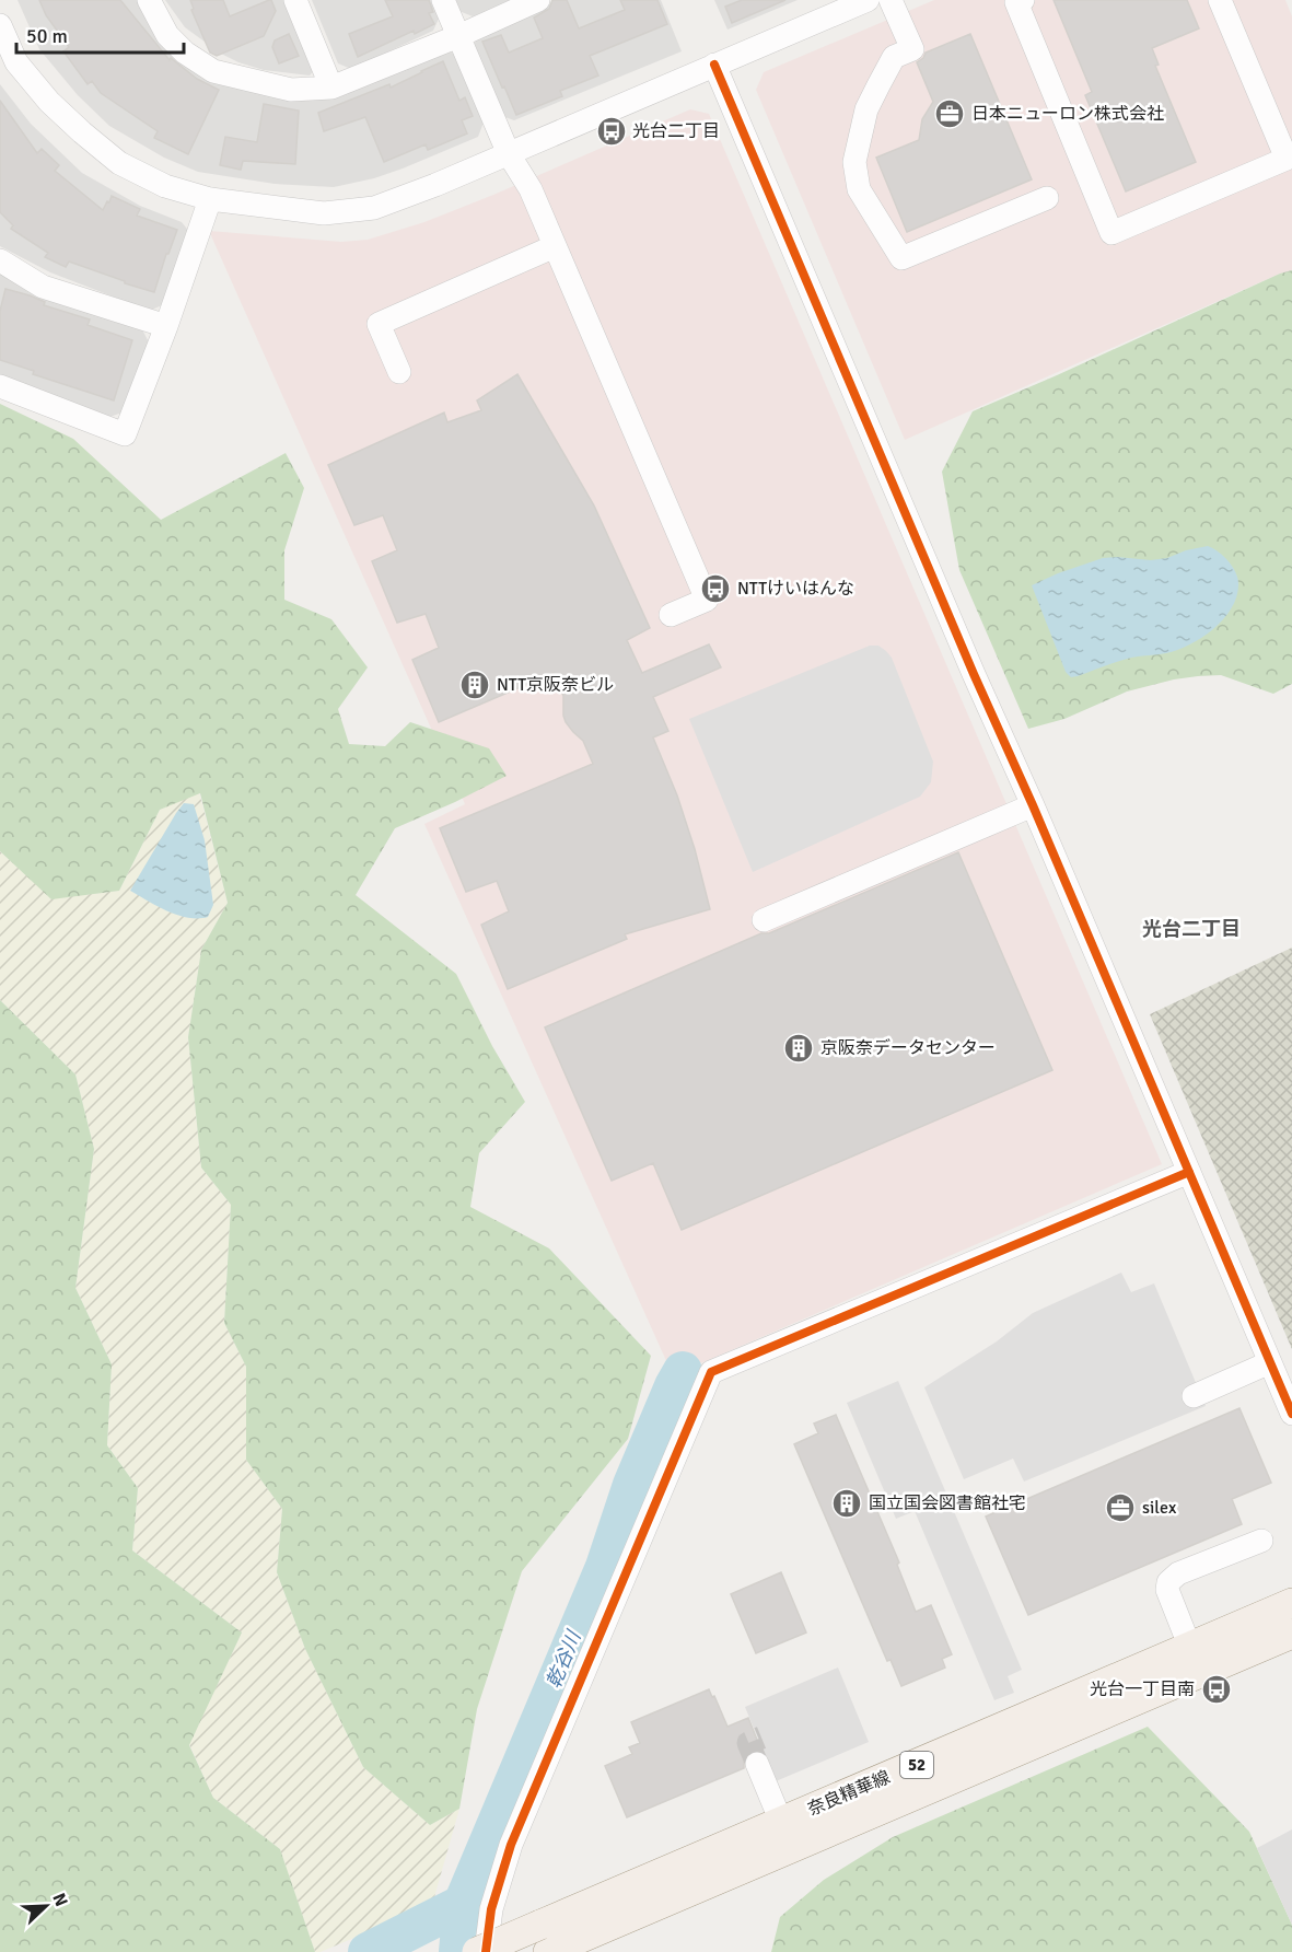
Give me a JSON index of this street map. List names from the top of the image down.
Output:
{
  "streets": {
    "main road": ["52", "奈良精華線"]
  },
  "districts": ["光台二丁目"],
  "water": ["乾谷川"],
  "places": {
    "office": ["日本ニューロン株式会社", "silex"],
    "bus stop": ["光台二丁目", "NTTけいはんな", "光台一丁目南"],
    "building": ["NTT京阪奈ビル", "京阪奈データセンター", "国立国会図書館社宅"]
  },
  "scale_bar": "50 m",
  "north": "top right"
}
